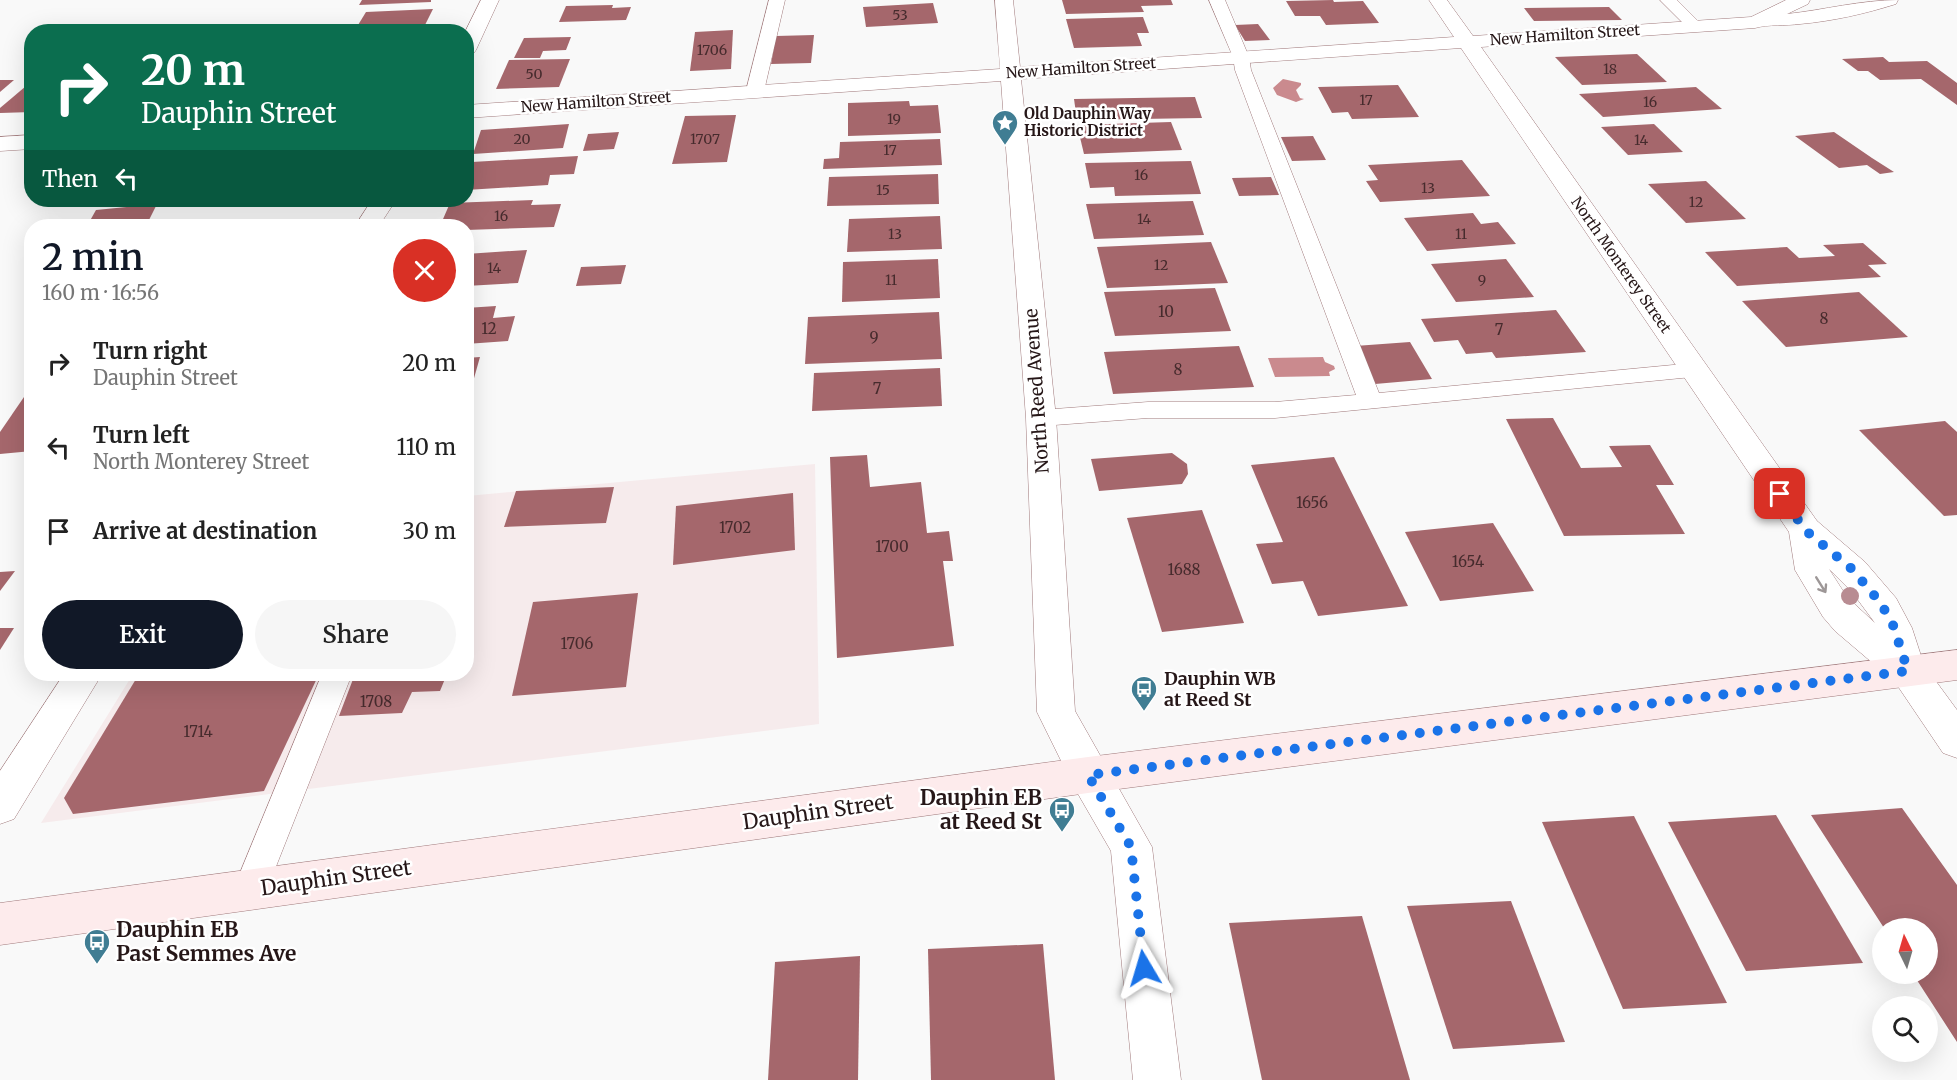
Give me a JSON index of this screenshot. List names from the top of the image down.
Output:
{
  "streets": {
    "main road": ["Dauphin Street"],
    "street": ["New Hamilton Street", "North Monterey Street", "North Reed Avenue"]
  },
  "crossings": [
    ["New Hamilton Street", "North Monterey Street"],
    ["New Hamilton Street", "North Reed Avenue"],
    ["North Monterey Street", "Dauphin Street"],
    ["North Reed Avenue", "Dauphin Street"]
  ],
  "places": {
    "place": ["Old Dauphin Way Historic District"],
    "bus stop": ["Dauphin WB at Reed St", "Dauphin EB at Reed St", "Dauphin EB Past Semmes Ave"]
  },
  "house_numbers": [
    "53",
    "1706",
    "18",
    "50",
    "17",
    "16",
    "19",
    "20",
    "1707",
    "14",
    "17",
    "16",
    "13",
    "15",
    "12",
    "16",
    "14",
    "13",
    "11",
    "12",
    "14",
    "11",
    "9",
    "10",
    "8",
    "12",
    "7",
    "9",
    "8",
    "7",
    "1656",
    "1702",
    "1700",
    "1654",
    "1688",
    "1706",
    "1708",
    "1714"
  ],
  "north": "top",
  "page": {
    "turn": ["20 m", "Dauphin Street"],
    "then": "Then",
    "heading": ["2 min", "160 m · 16:56"],
    "list": [
      {
        "name": "Turn right",
        "note": "Dauphin Street",
        "value": "20 m"
      },
      {
        "name": "Turn left",
        "note": "North Monterey Street",
        "value": "110 m"
      },
      {
        "name": "Arrive at destination",
        "value": "30 m"
      }
    ],
    "buttons": ["Exit", "Share"]
  }
}
